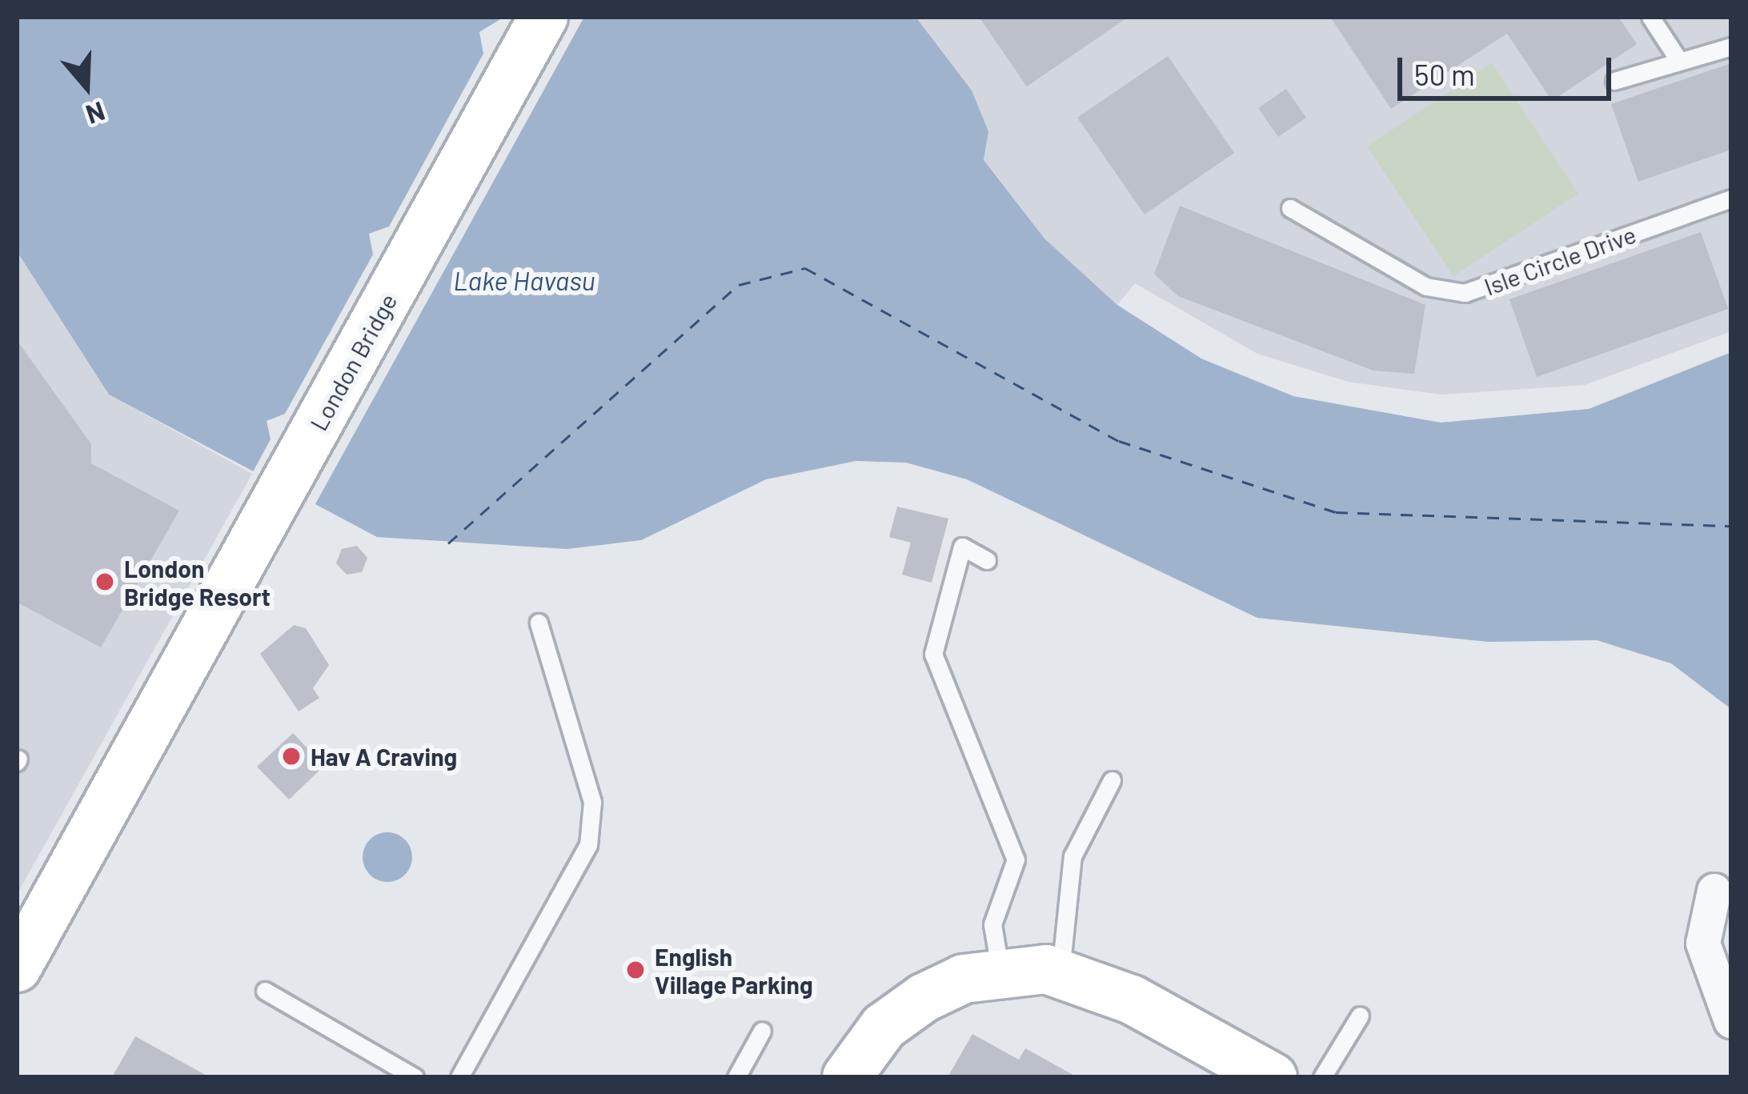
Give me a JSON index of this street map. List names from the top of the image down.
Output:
{
  "streets": {
    "street": ["London Bridge"],
    "lane": ["Isle Circle Drive"]
  },
  "water": ["Lake Havasu"],
  "places": ["London Bridge Resort", "Hav A Craving", "English Village Parking"],
  "scale_bar": "50 m",
  "north": "bottom"
}
